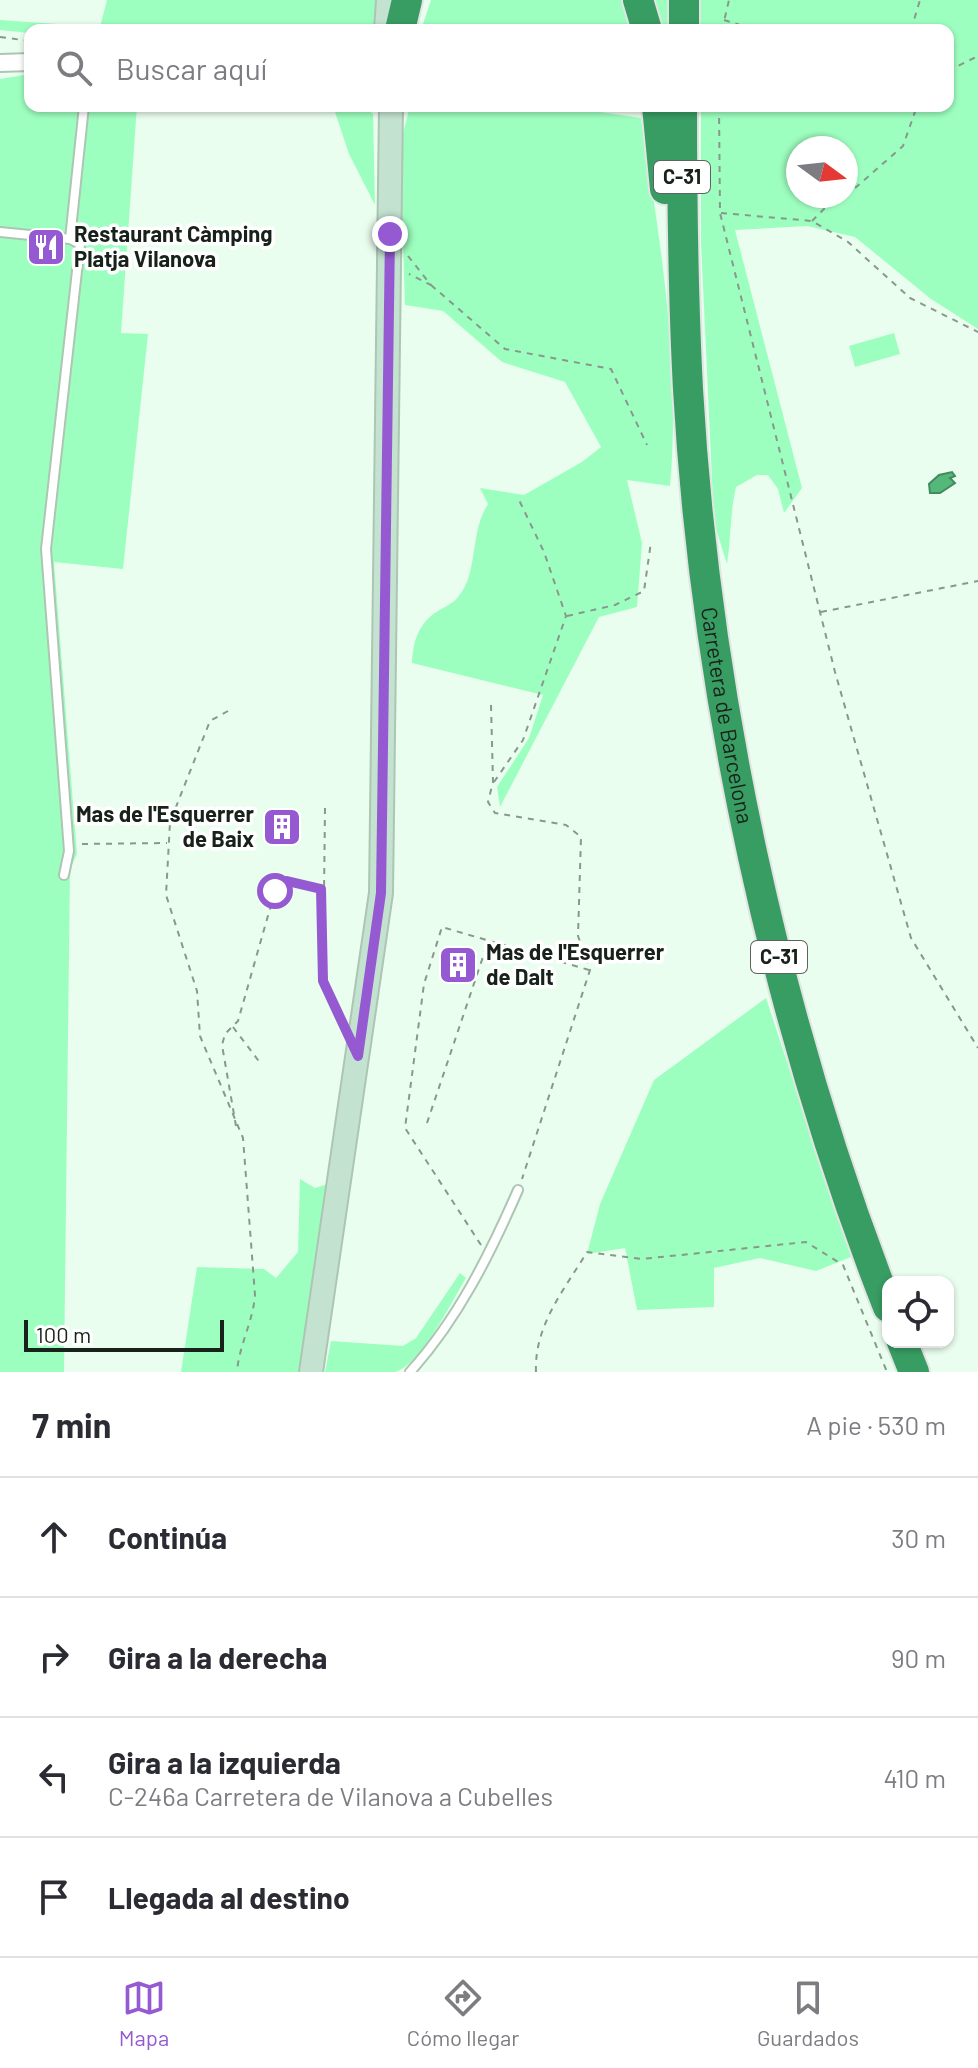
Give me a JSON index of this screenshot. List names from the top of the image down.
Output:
{
  "streets": {
    "highway": ["C-31", "Carretera de Barcelona"]
  },
  "places": {
    "restaurant": ["Restaurant Càmping Platja Vilanova"],
    "building": ["Mas de l'Esquerrer de Baix", "Mas de l'Esquerrer de Dalt"]
  },
  "scale_bar": "100 m",
  "north": "right",
  "page": {
    "search": "Buscar aquí",
    "scale": "100 m",
    "heading": ["7 min", "A pie · 530 m"],
    "list": [
      ["Continúa", "30 m"],
      ["Gira a la derecha", "90 m"],
      ["Gira a la izquierda", "C-246a Carretera de Vilanova a Cubelles", "410 m"],
      "Llegada al destino"
    ],
    "nav": ["Mapa", "Cómo llegar", "Guardados"]
  }
}
